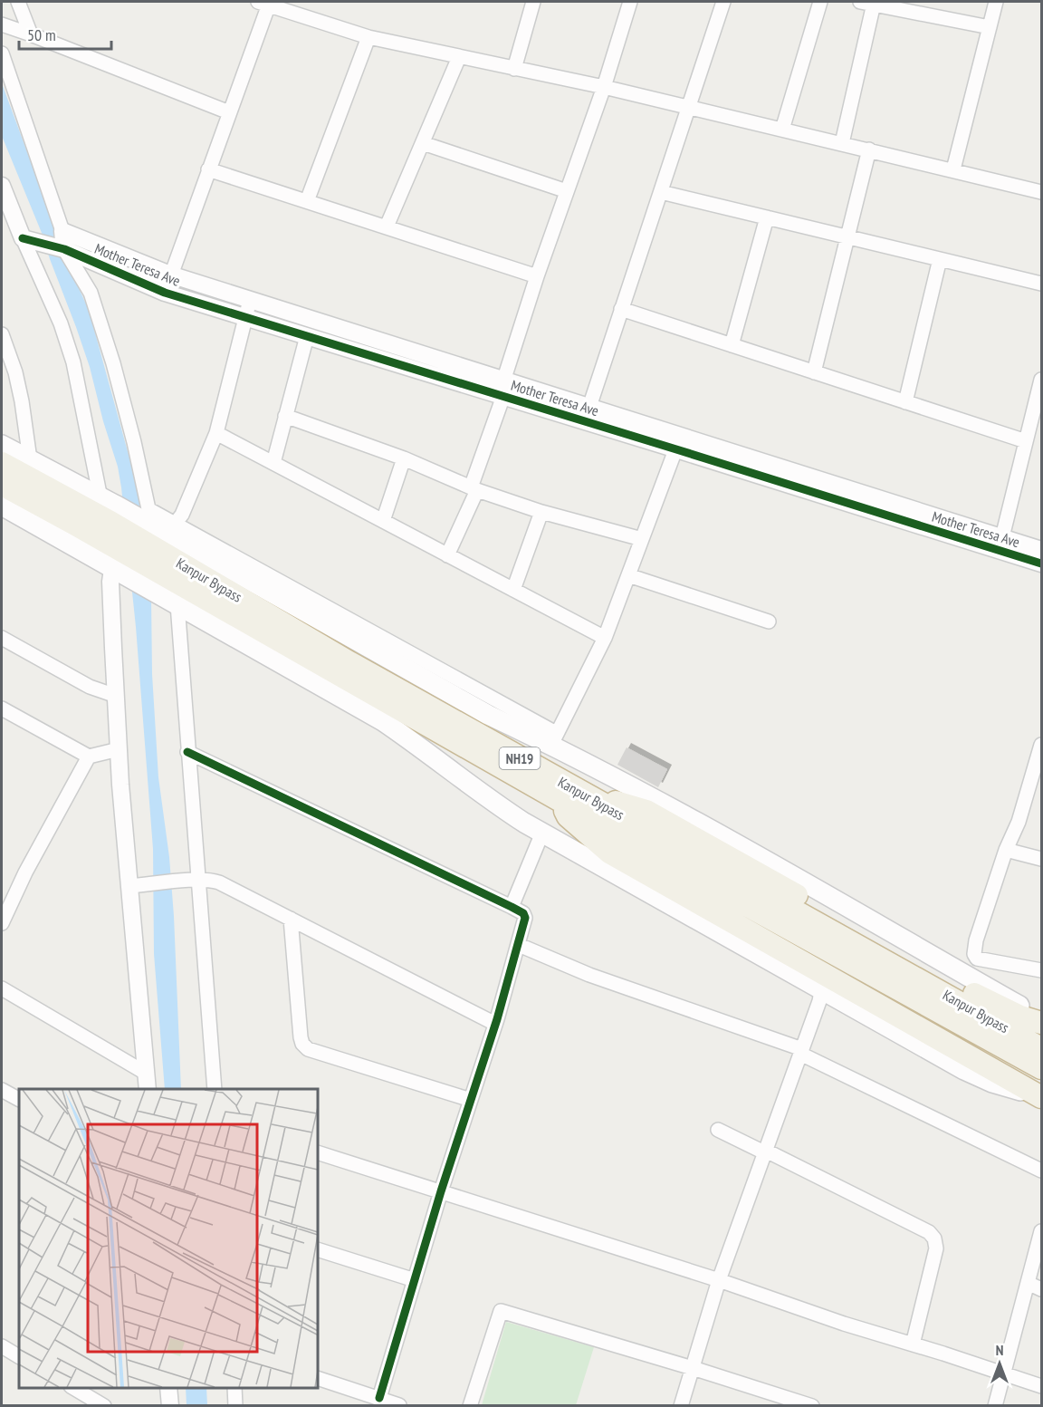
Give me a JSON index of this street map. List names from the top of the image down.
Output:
{
  "streets": {
    "highway": ["Kanpur Bypass", "NH19"],
    "street": ["Mother Teresa Ave"]
  },
  "scale_bar": "50 m",
  "north": "top"
}
